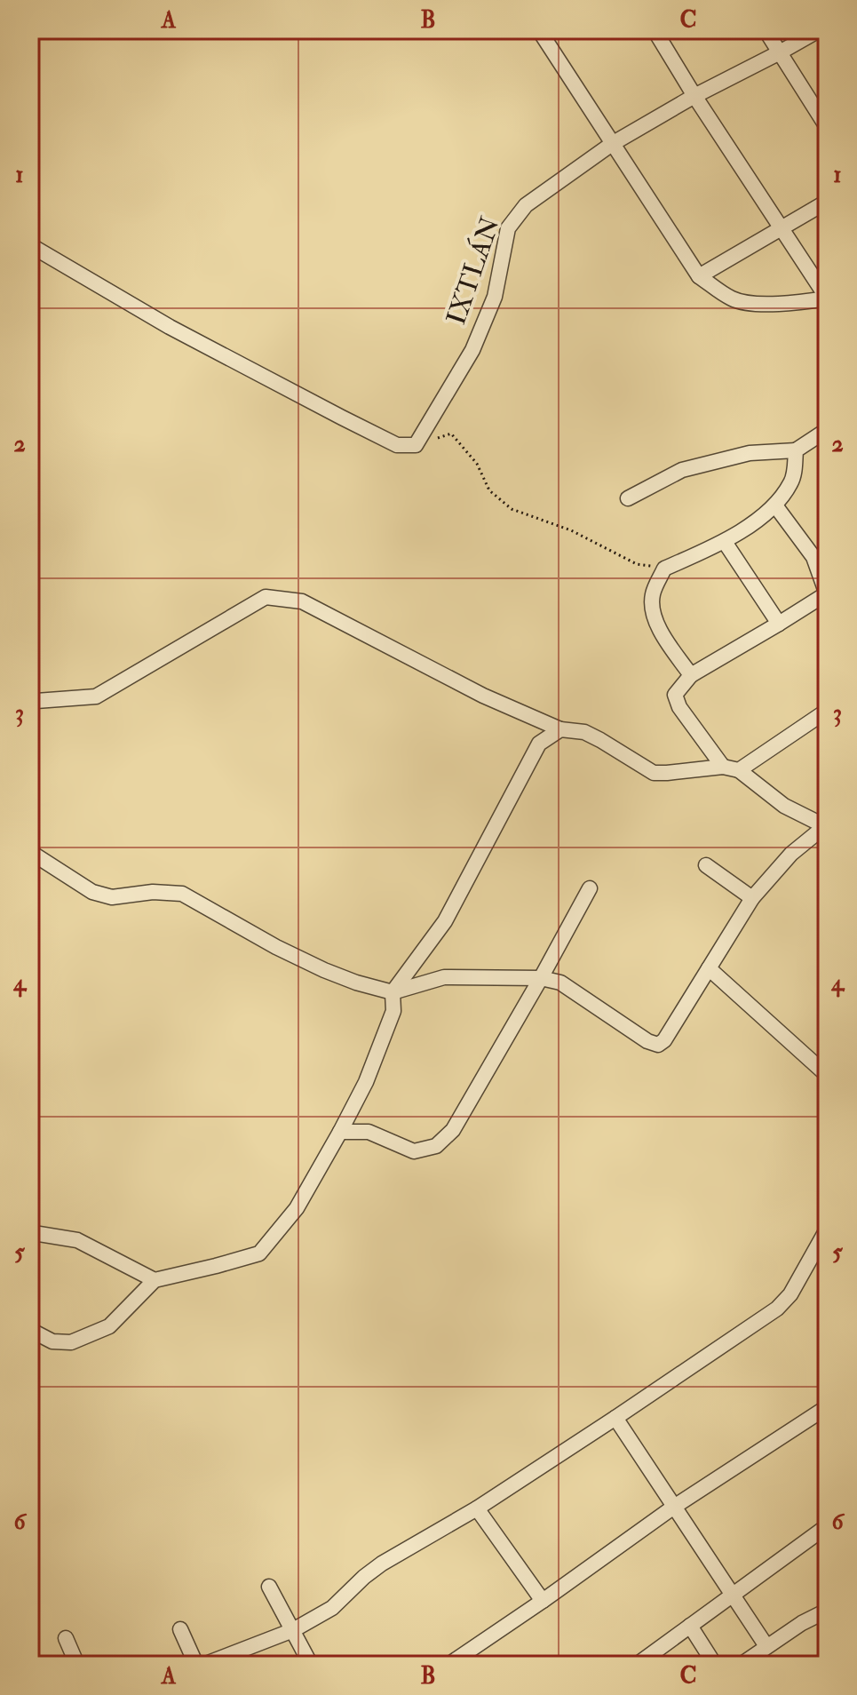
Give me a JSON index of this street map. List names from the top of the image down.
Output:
{
  "streets": {
    "street": ["IXTLÁN"]
  },
  "grid": {
    "columns": ["A", "B", "C"],
    "rows": [
      "1",
      "2",
      "3",
      "4",
      "5",
      "6"
    ]
  }
}
